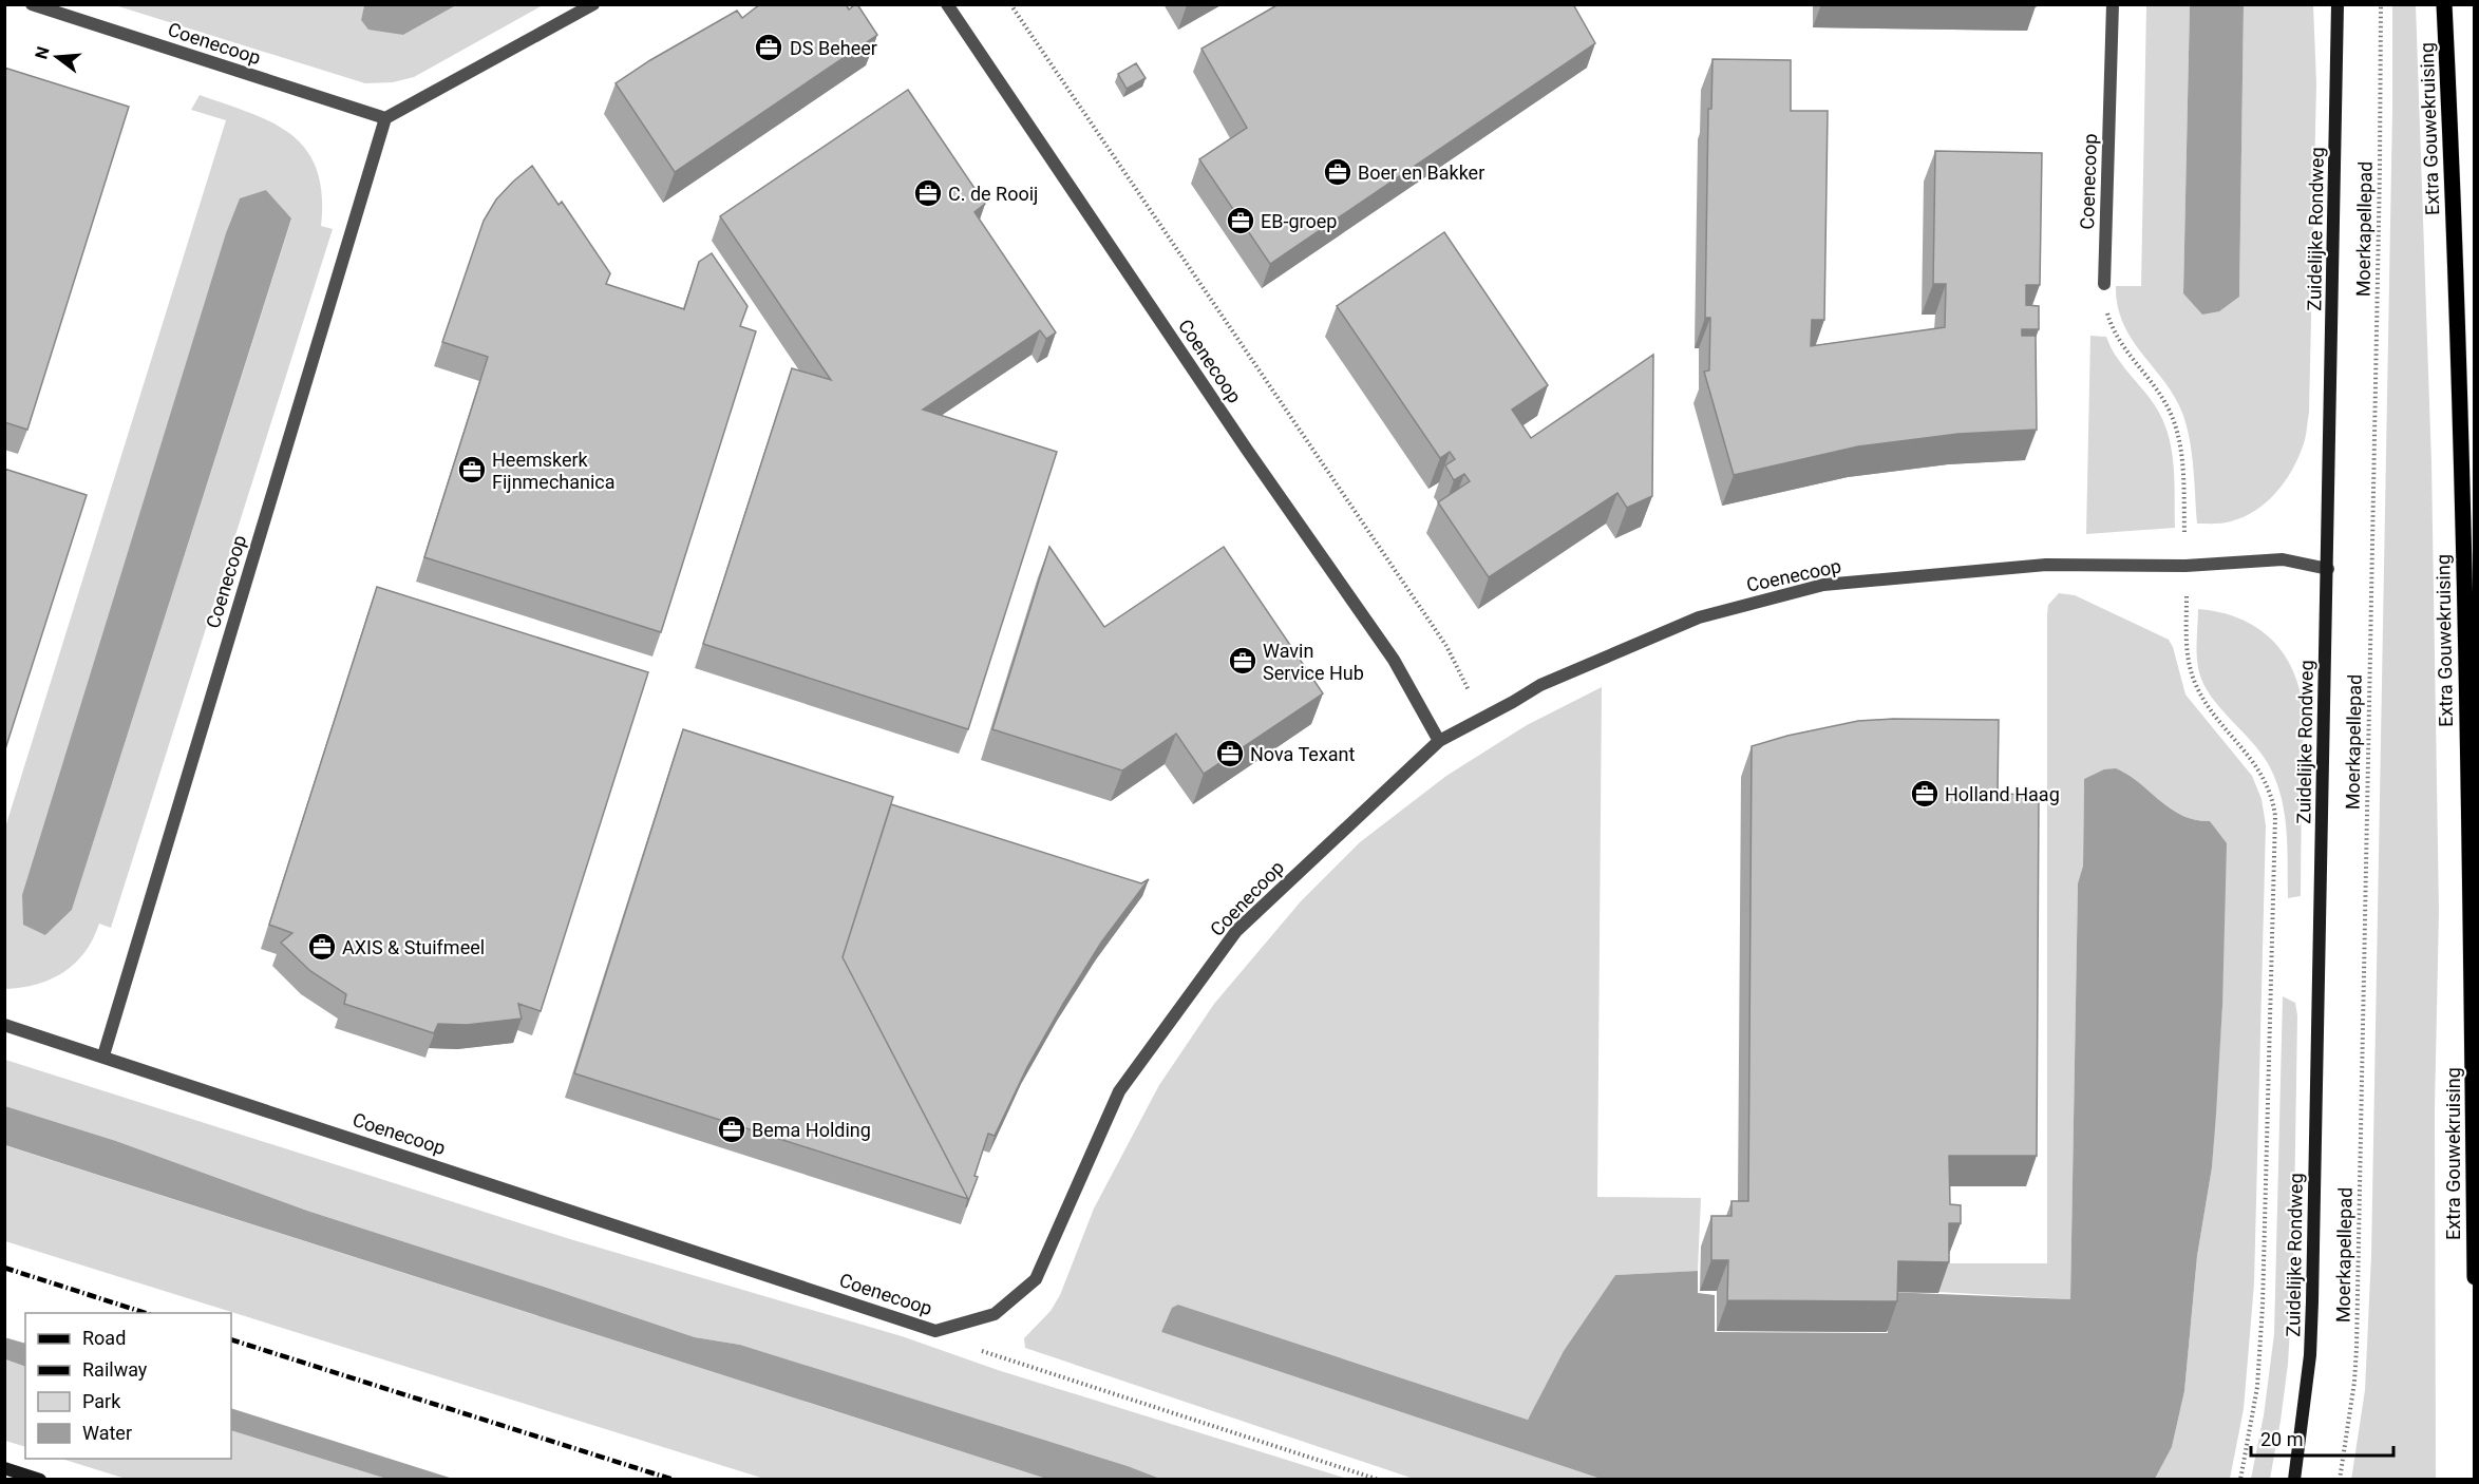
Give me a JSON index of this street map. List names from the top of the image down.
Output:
{
  "streets": {
    "main road": ["Extra Gouwekruising", "Zuidelijke Rondweg"],
    "street": ["Coenecoop"],
    "path": ["Moerkapellepad"]
  },
  "crossings": [
    ["Coenecoop", "Zuidelijke Rondweg"]
  ],
  "places": {
    "office": [
      "DS Beheer",
      "Boer en Bakker",
      "C. de Rooij",
      "EB-groep",
      "Heemskerk Fijnmechanica",
      "Wavin Service Hub",
      "Nova Texant",
      "Holland Haag",
      "AXIS & Stuifmeel",
      "Bema Holding"
    ]
  },
  "legend": [
    "Road",
    "Railway",
    "Park",
    "Water"
  ],
  "scale_bar": "20 m",
  "north": "left"
}
